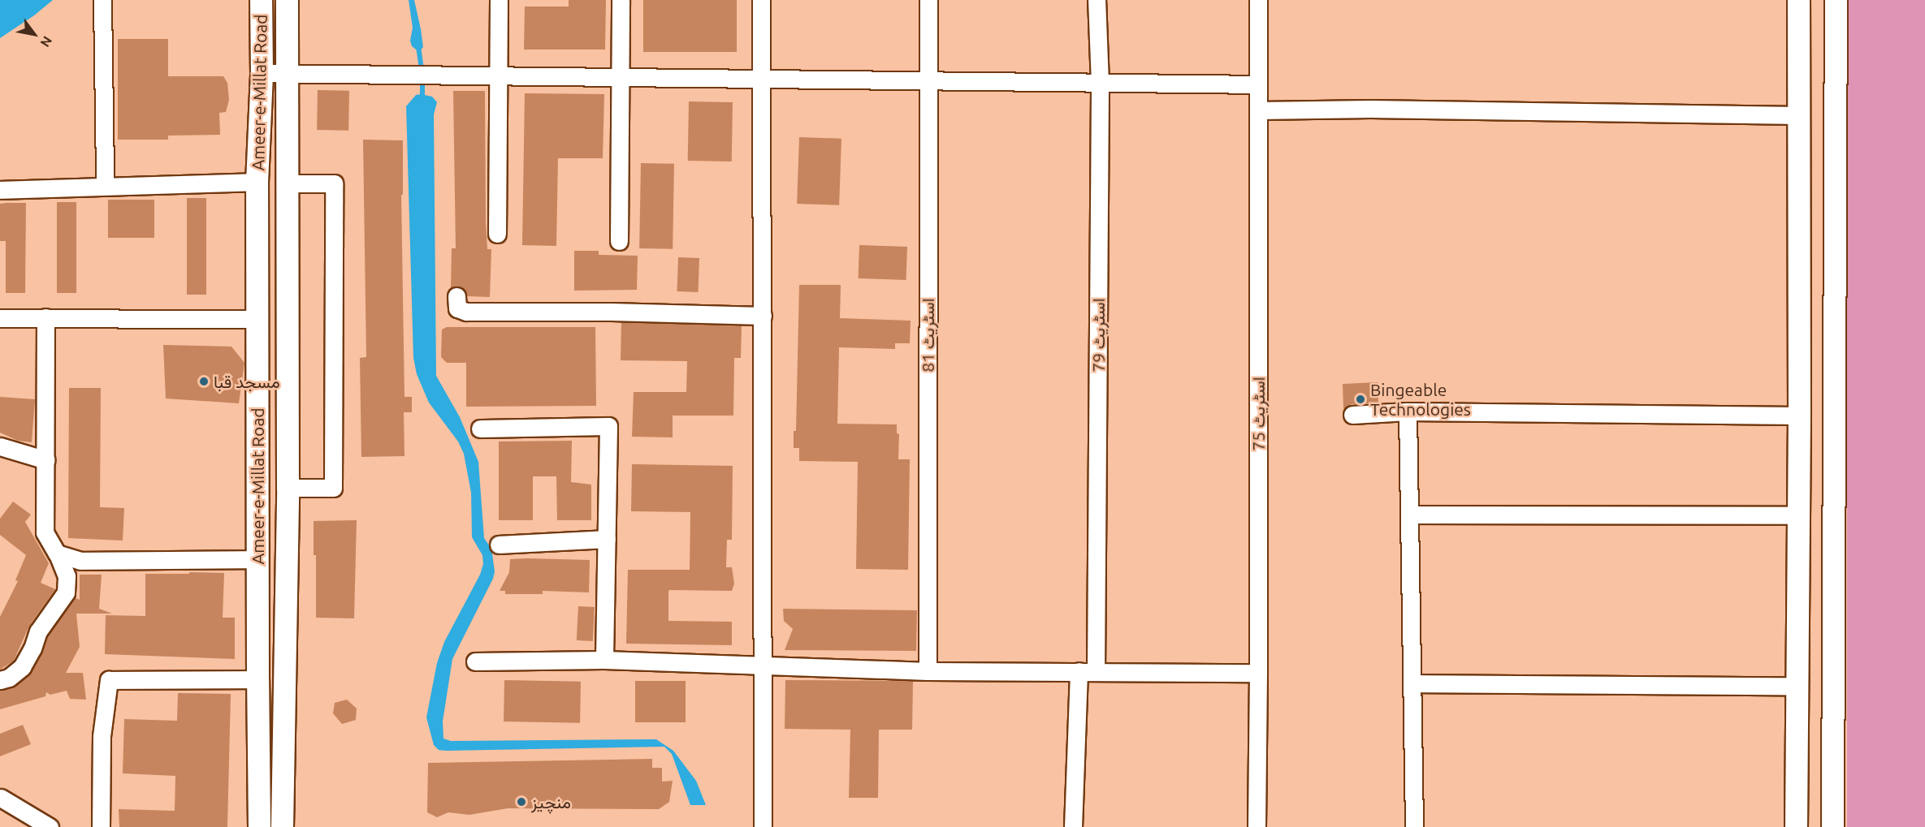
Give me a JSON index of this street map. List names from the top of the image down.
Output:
{
  "streets": {
    "main road": ["Ameer-e-Millat Road"],
    "street": ["اسٹریٹ 81", "اسٹریٹ 79", "اسٹریٹ 75"]
  },
  "places": ["مسجد قبا", "Bingeable Technologies", "منچیز"],
  "north": "bottom right"
}
